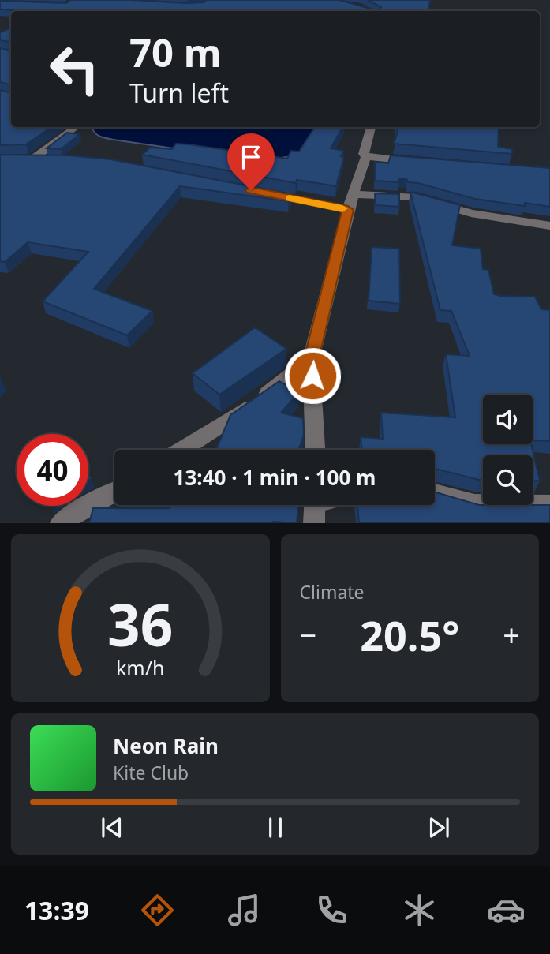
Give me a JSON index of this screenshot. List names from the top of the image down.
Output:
{
  "page": {
    "turn": ["70 m", "Turn left"],
    "limit": "40",
    "trip": "13:40 · 1 min · 100 m",
    "tile": "Climate",
    "heat": ["−", "20.5°", "+"],
    "song": ["Neon Rain", "Kite Club"],
    "tabs": "13:39",
    "gauge": ["36", "km/h"]
  }
}
